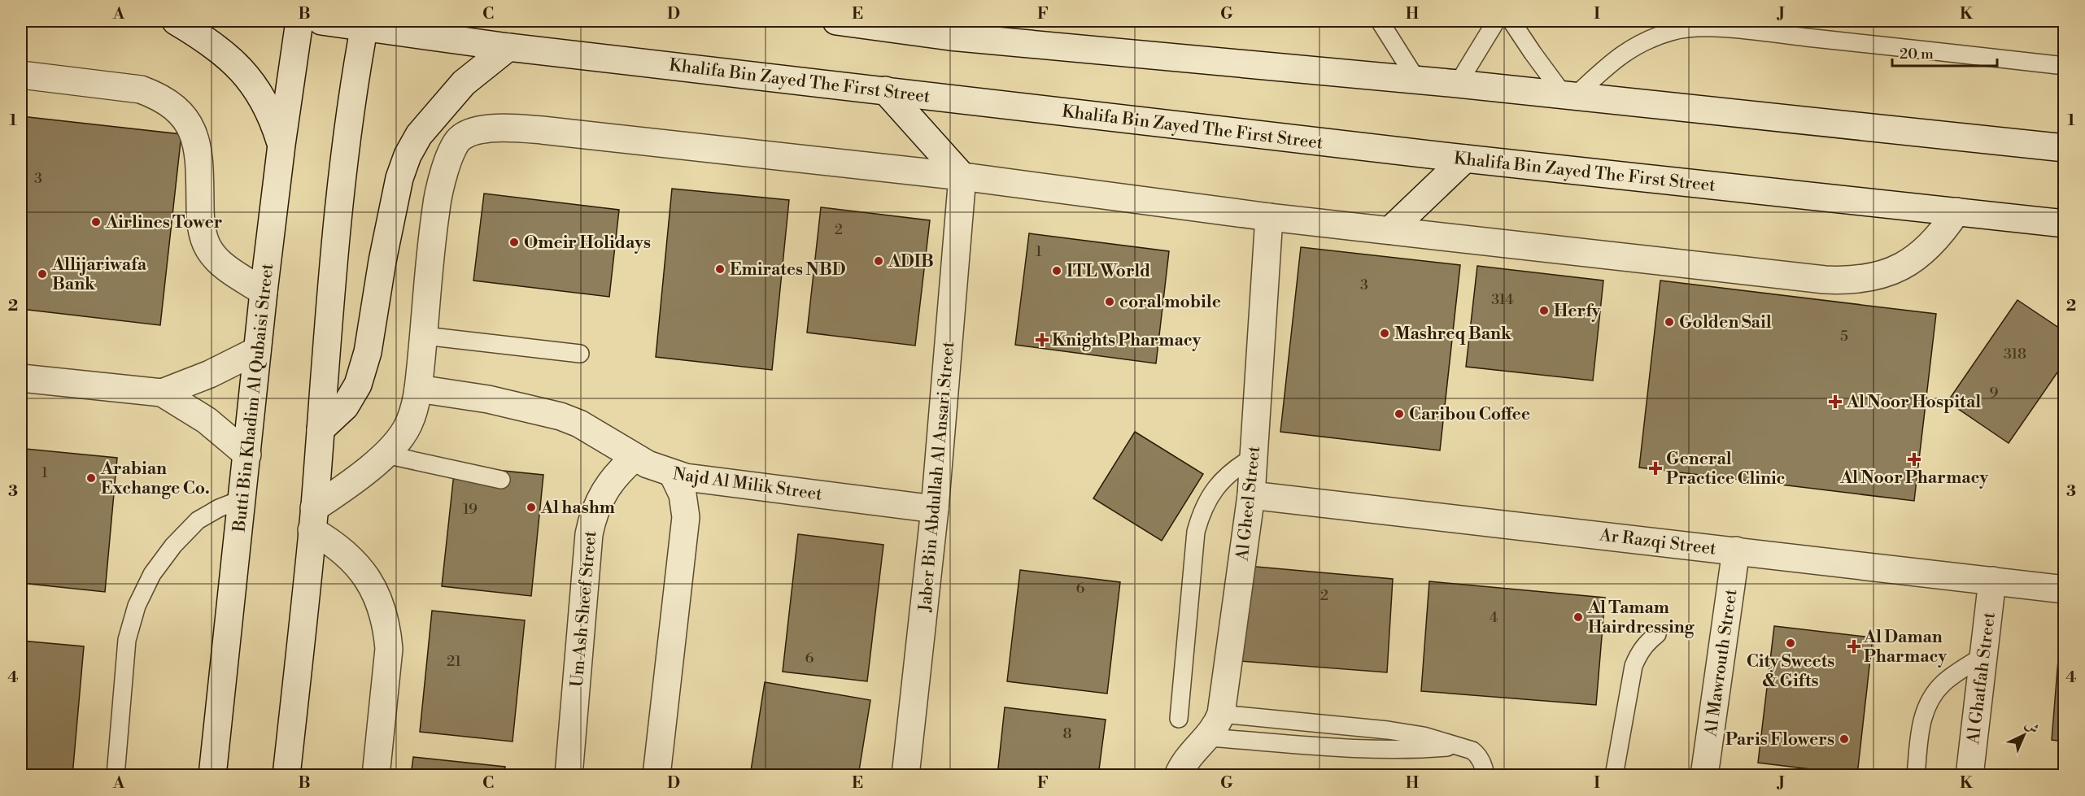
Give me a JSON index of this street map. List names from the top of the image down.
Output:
{
  "streets": {
    "street": [
      "Khalifa Bin Zayed The First Street",
      "Butti Bin Khadim Al Qubaisi Street",
      "Jaber Bin Abdullah Al Ansari Street",
      "Najd Al Milik Street",
      "Al Gheel Street",
      "Ar Razqi Street",
      "Um Ash Sheef Street",
      "Al Mawrouth Street",
      "Al Ghatfah Street"
    ]
  },
  "crossings": [
    ["Jaber Bin Abdullah Al Ansari Street", "Najd Al Milik Street"],
    ["Najd Al Milik Street", "Um Ash Sheef Street"],
    ["Al Gheel Street", "Ar Razqi Street"],
    ["Ar Razqi Street", "Al Mawrouth Street"],
    ["Ar Razqi Street", "Al Ghatfah Street"]
  ],
  "places": {
    "other": [
      "Airlines Tower",
      "Omeir Holidays",
      "ADIB",
      "Emirates NBD",
      "ITL World",
      "Allijariwafa Bank",
      "coral mobile",
      "Herfy",
      "Golden Sail",
      "Mashreq Bank",
      "Caribou Coffee",
      "Arabian Exchange Co.",
      "Al hashm",
      "Al Tamam Hairdressing",
      "City Sweets & Gifts",
      "Paris Flowers"
    ],
    "health": [
      "Knights Pharmacy",
      "Al Noor Hospital",
      "Al Noor Pharmacy",
      "General Practice Clinic",
      "Al Daman Pharmacy"
    ]
  },
  "house_numbers": [
    "3",
    "2",
    "1",
    "3",
    "314",
    "5",
    "318",
    "9",
    "1",
    "19",
    "6",
    "2",
    "4",
    "6",
    "21",
    "8"
  ],
  "scale_bar": "20 m",
  "north": "top right",
  "grid": {
    "columns": [
      "A",
      "B",
      "C",
      "D",
      "E",
      "F",
      "G",
      "H",
      "I",
      "J",
      "K"
    ],
    "rows": [
      "1",
      "2",
      "3",
      "4"
    ]
  }
}
